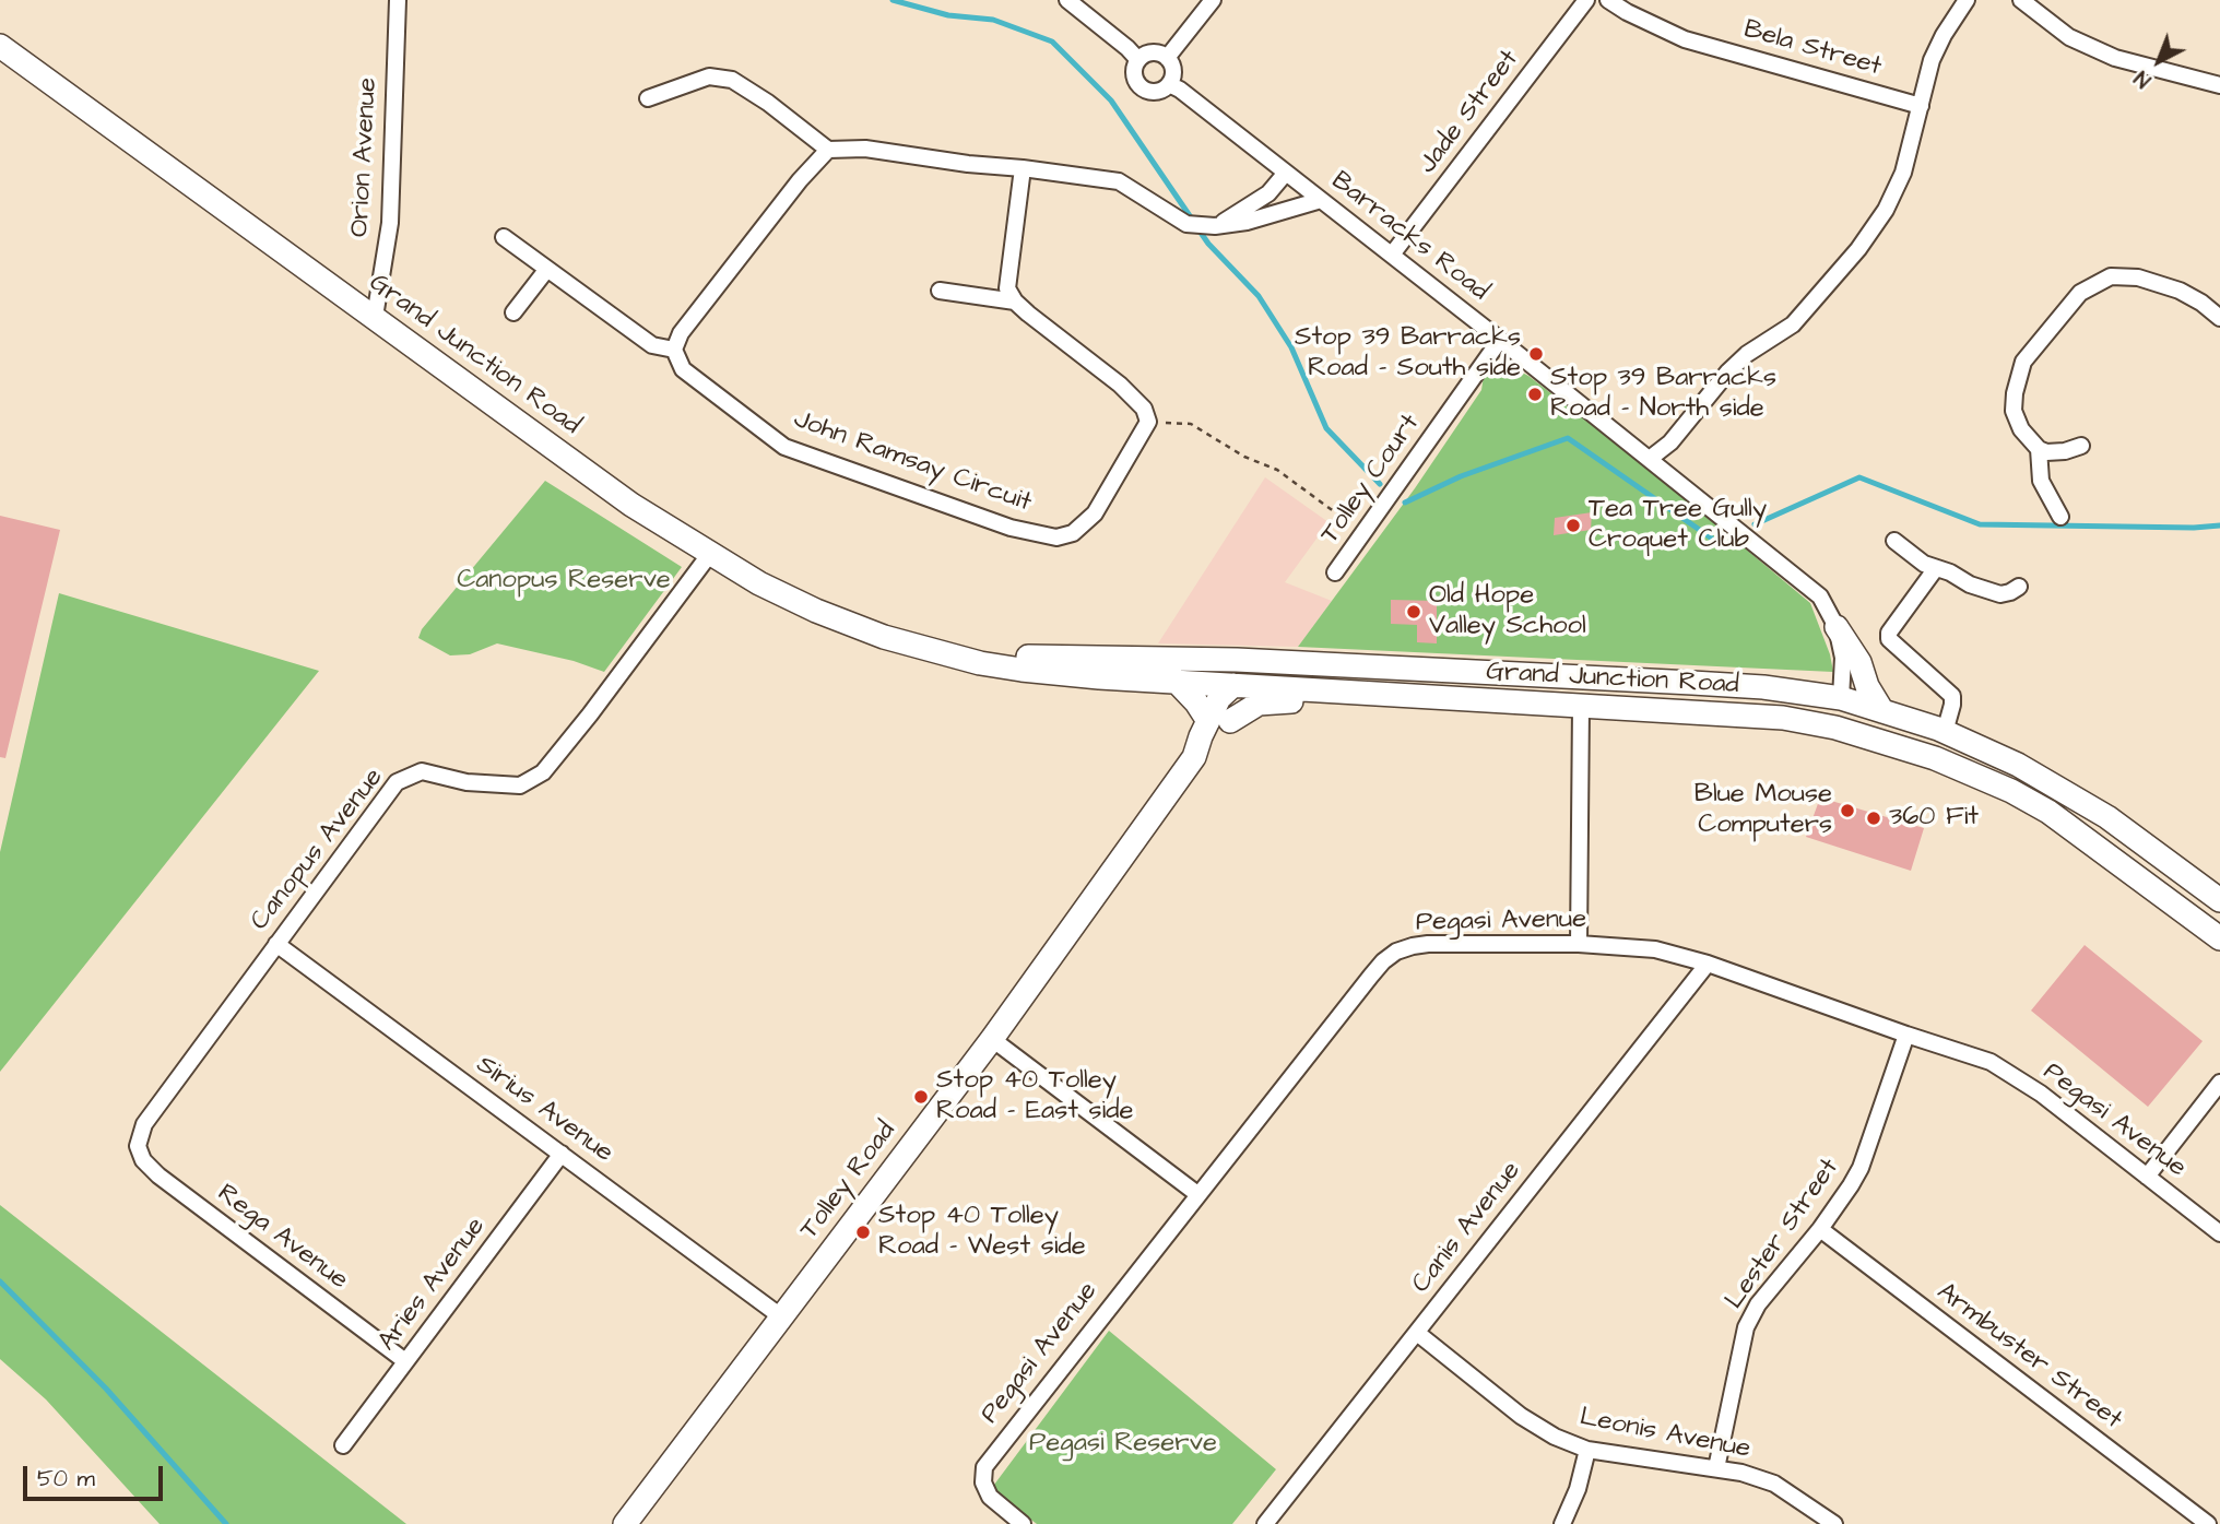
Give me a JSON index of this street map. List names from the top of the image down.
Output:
{
  "streets": {
    "main road": ["Grand Junction Road", "Tolley Road"],
    "street": [
      "Bela Street",
      "Jade Street",
      "Orion Avenue",
      "Barracks Road",
      "John Ramsay Circuit",
      "Tolley Court",
      "Canopus Avenue",
      "Pegasi Avenue",
      "Sirius Avenue",
      "Canis Avenue",
      "Lester Street",
      "Rega Avenue",
      "Aries Avenue",
      "Armbuster Street",
      "Leonis Avenue"
    ]
  },
  "crossings": [
    ["Jade Street", "Barracks Road"],
    ["Orion Avenue", "Grand Junction Road"],
    ["Barracks Road", "Grand Junction Road"],
    ["Barracks Road", "Tolley Court"],
    ["Grand Junction Road", "Canopus Avenue"],
    ["Grand Junction Road", "Tolley Road"],
    ["Canopus Avenue", "Sirius Avenue"],
    ["Canopus Avenue", "Rega Avenue"],
    ["Pegasi Avenue", "Canis Avenue"],
    ["Pegasi Avenue", "Lester Street"],
    ["Sirius Avenue", "Tolley Road"],
    ["Sirius Avenue", "Aries Avenue"],
    ["Canis Avenue", "Leonis Avenue"],
    ["Lester Street", "Armbuster Street"],
    ["Lester Street", "Leonis Avenue"],
    ["Rega Avenue", "Aries Avenue"]
  ],
  "parks": ["Canopus Reserve", "Pegasi Reserve"],
  "places": [
    "Stop 39 Barracks Road - South side",
    "Stop 39 Barracks Road - North side",
    "Tea Tree Gully Croquet Club",
    "Old Hope Valley School",
    "Blue Mouse Computers",
    "360 Fit",
    "Stop 40 Tolley Road - East side",
    "Stop 40 Tolley Road - West side"
  ],
  "scale_bar": "50 m",
  "north": "bottom left"
}
